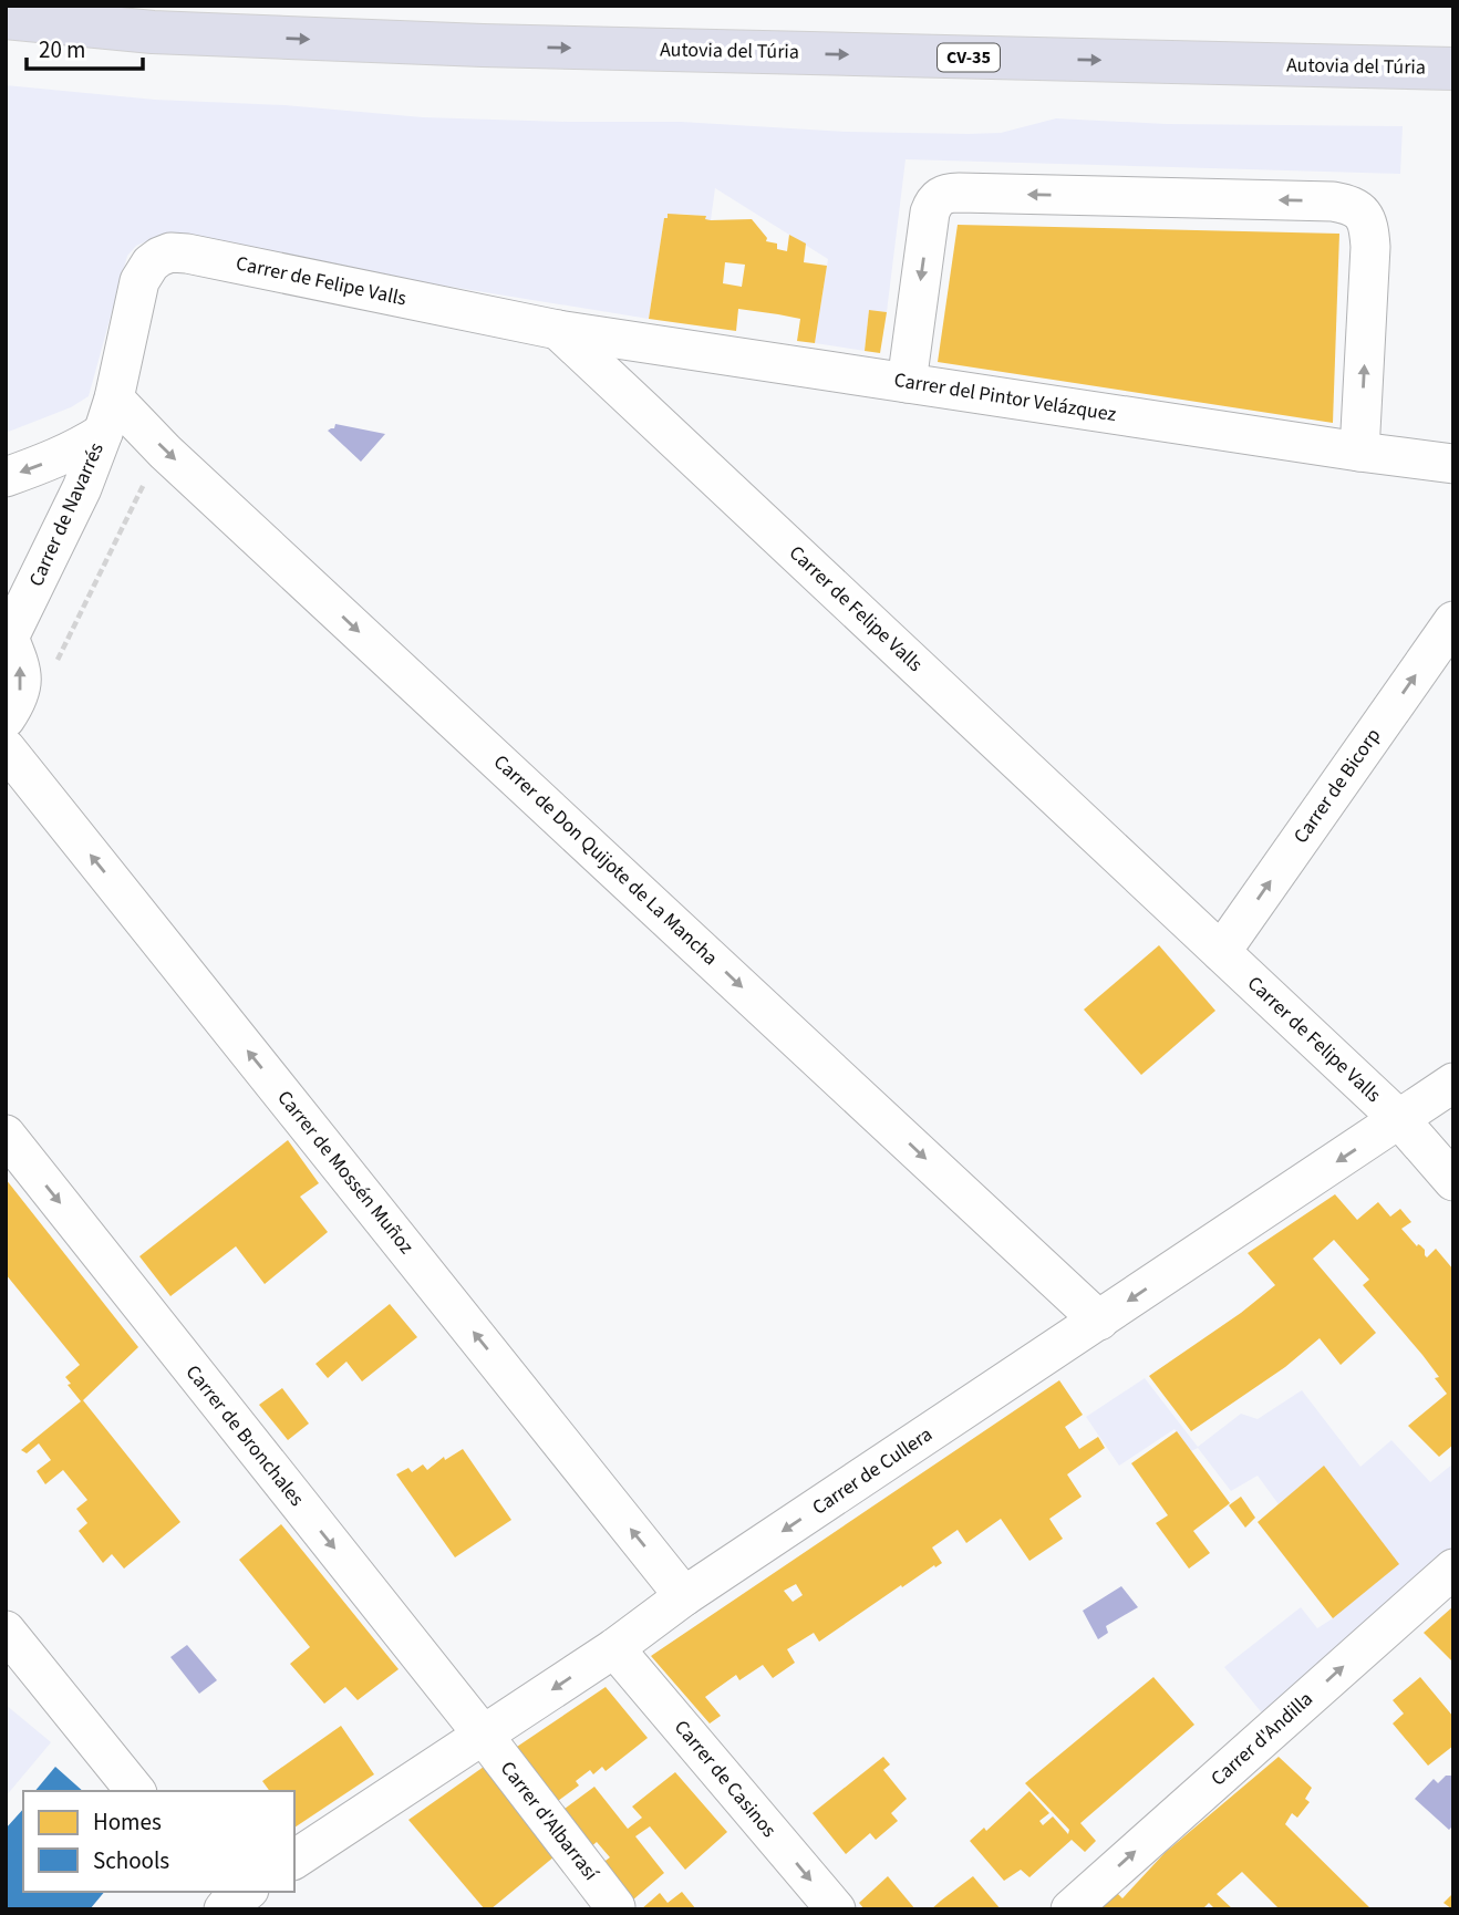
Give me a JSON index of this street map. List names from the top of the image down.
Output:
{
  "streets": {
    "highway": ["Autovia del Túria", "CV-35"],
    "street": [
      "Carrer de Felipe Valls",
      "Carrer del Pintor Velázquez",
      "Carrer de Navarrés",
      "Carrer de Bicorp",
      "Carrer de Don Quijote de La Mancha",
      "Carrer de Mossén Muñoz",
      "Carrer de Bronchales",
      "Carrer de Cullera",
      "Carrer d'Andilla",
      "Carrer de Casinos",
      "Carrer d'Albarrasí"
    ]
  },
  "crossings": [
    ["Carrer de Felipe Valls", "Carrer del Pintor Velázquez"],
    ["Carrer de Felipe Valls", "Carrer de Navarrés"],
    ["Carrer de Felipe Valls", "Carrer de Bicorp"],
    ["Carrer de Felipe Valls", "Carrer de Cullera"],
    ["Carrer de Navarrés", "Carrer de Don Quijote de La Mancha"],
    ["Carrer de Don Quijote de La Mancha", "Carrer de Cullera"],
    ["Carrer de Mossén Muñoz", "Carrer de Cullera"],
    ["Carrer de Bronchales", "Carrer de Cullera"],
    ["Carrer de Bronchales", "Carrer d'Albarrasí"],
    ["Carrer de Cullera", "Carrer de Casinos"],
    ["Carrer de Cullera", "Carrer d'Albarrasí"]
  ],
  "one_way": [
    "Autovia del Túria",
    "Carrer de Bicorp",
    "Carrer de Don Quijote de La Mancha",
    "Carrer de Mossén Muñoz",
    "Carrer de Bronchales",
    "Carrer de Cullera",
    "Carrer d'Andilla",
    "Carrer de Casinos"
  ],
  "legend": ["Homes", "Schools"],
  "scale_bar": "20 m"
}
